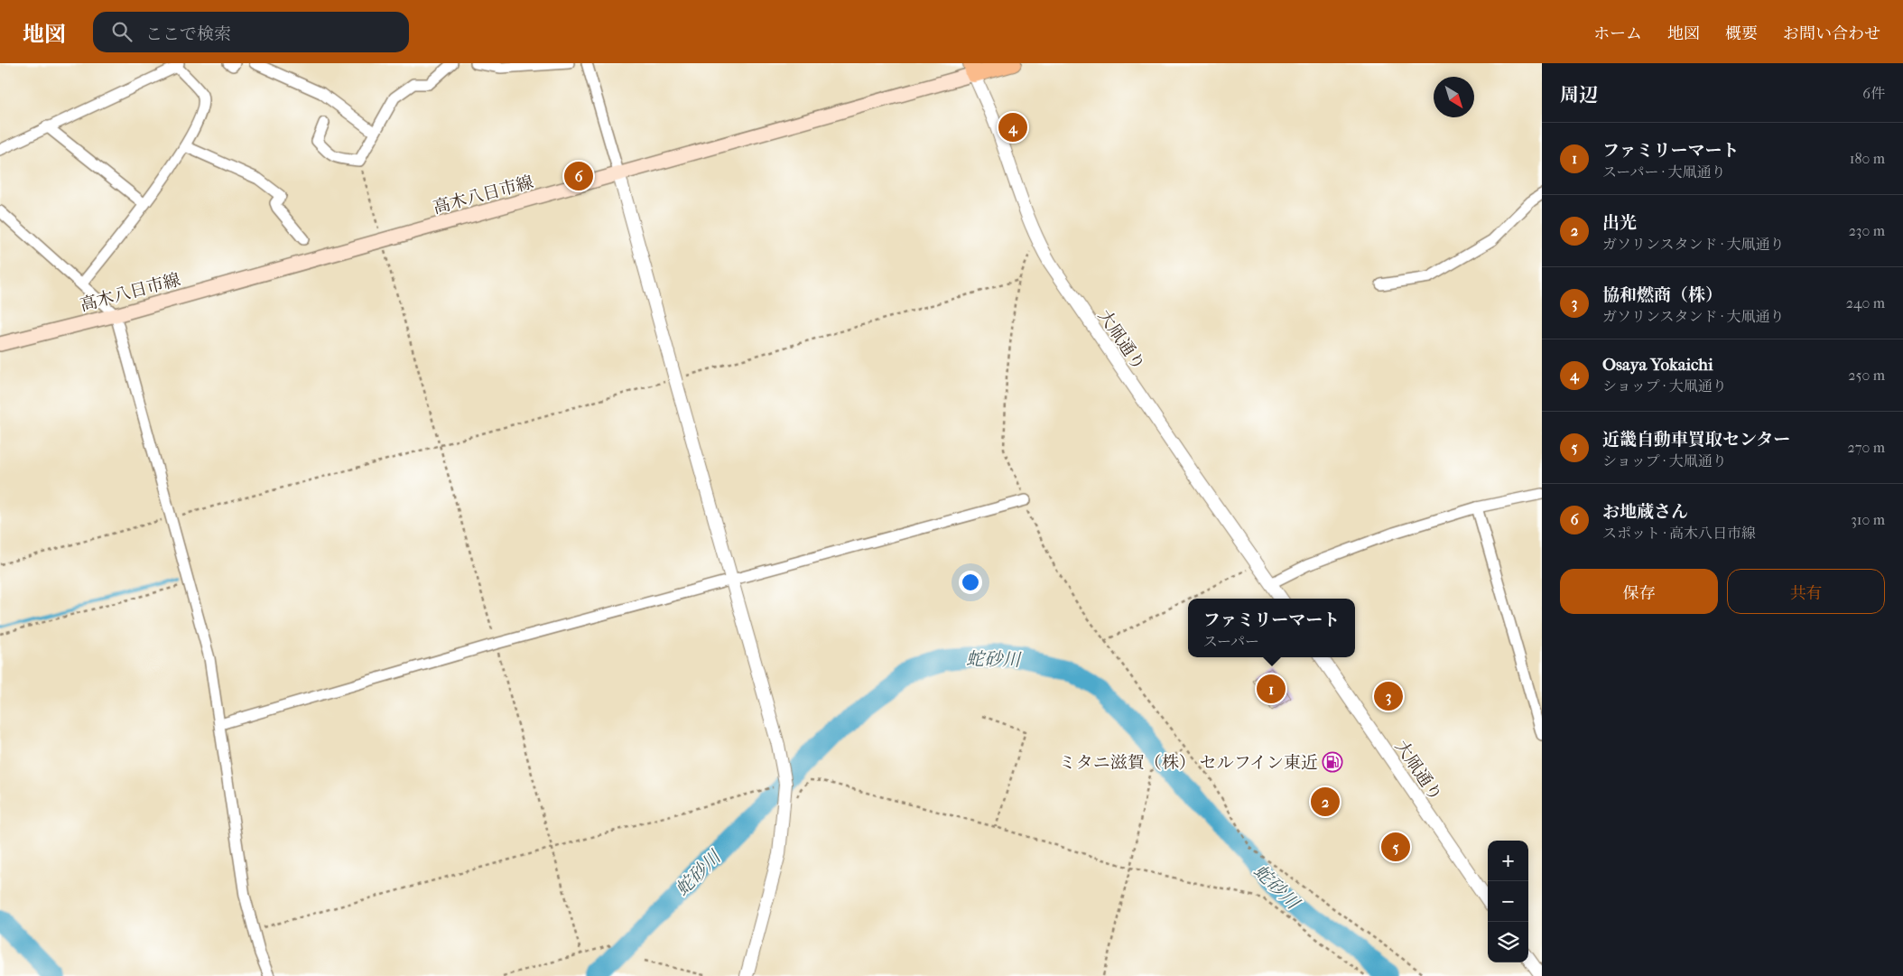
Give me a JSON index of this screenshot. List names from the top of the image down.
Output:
{
  "streets": {
    "main road": ["高木八日市線"],
    "street": ["大凧通り"]
  },
  "crossings": [
    ["高木八日市線", "大凧通り"]
  ],
  "water": ["蛇砂川"],
  "places": {
    "fuel station": ["ミタニ滋賀（株） セルフイン東近"]
  },
  "north": "bottom right",
  "page": {
    "header": "地図",
    "search": "ここで検索",
    "nav": [
      "ホーム",
      "地図",
      "概要",
      "お問い合わせ"
    ],
    "heading": ["周辺", "6件"],
    "pins": [
      "4",
      "6",
      "1",
      "3",
      "2",
      "5"
    ],
    "list": [
      {
        "mark": "1",
        "name": "ファミリーマート",
        "note": "スーパー · 大凧通り",
        "value": "180 m"
      },
      {
        "mark": "2",
        "name": "出光",
        "note": "ガソリンスタンド · 大凧通り",
        "value": "230 m"
      },
      {
        "mark": "3",
        "name": "協和燃商（株）",
        "note": "ガソリンスタンド · 大凧通り",
        "value": "240 m"
      },
      {
        "mark": "4",
        "name": "Osaya Yokaichi",
        "note": "ショップ · 大凧通り",
        "value": "250 m"
      },
      {
        "mark": "5",
        "name": "近畿自動車買取センター",
        "note": "ショップ · 大凧通り",
        "value": "270 m"
      },
      {
        "mark": "6",
        "name": "お地蔵さん",
        "note": "スポット · 高木八日市線",
        "value": "310 m"
      }
    ],
    "buttons": ["保存", "共有"],
    "popup": ["ファミリーマート", "スーパー"],
    "map_buttons": ["+", "−"]
  }
}
